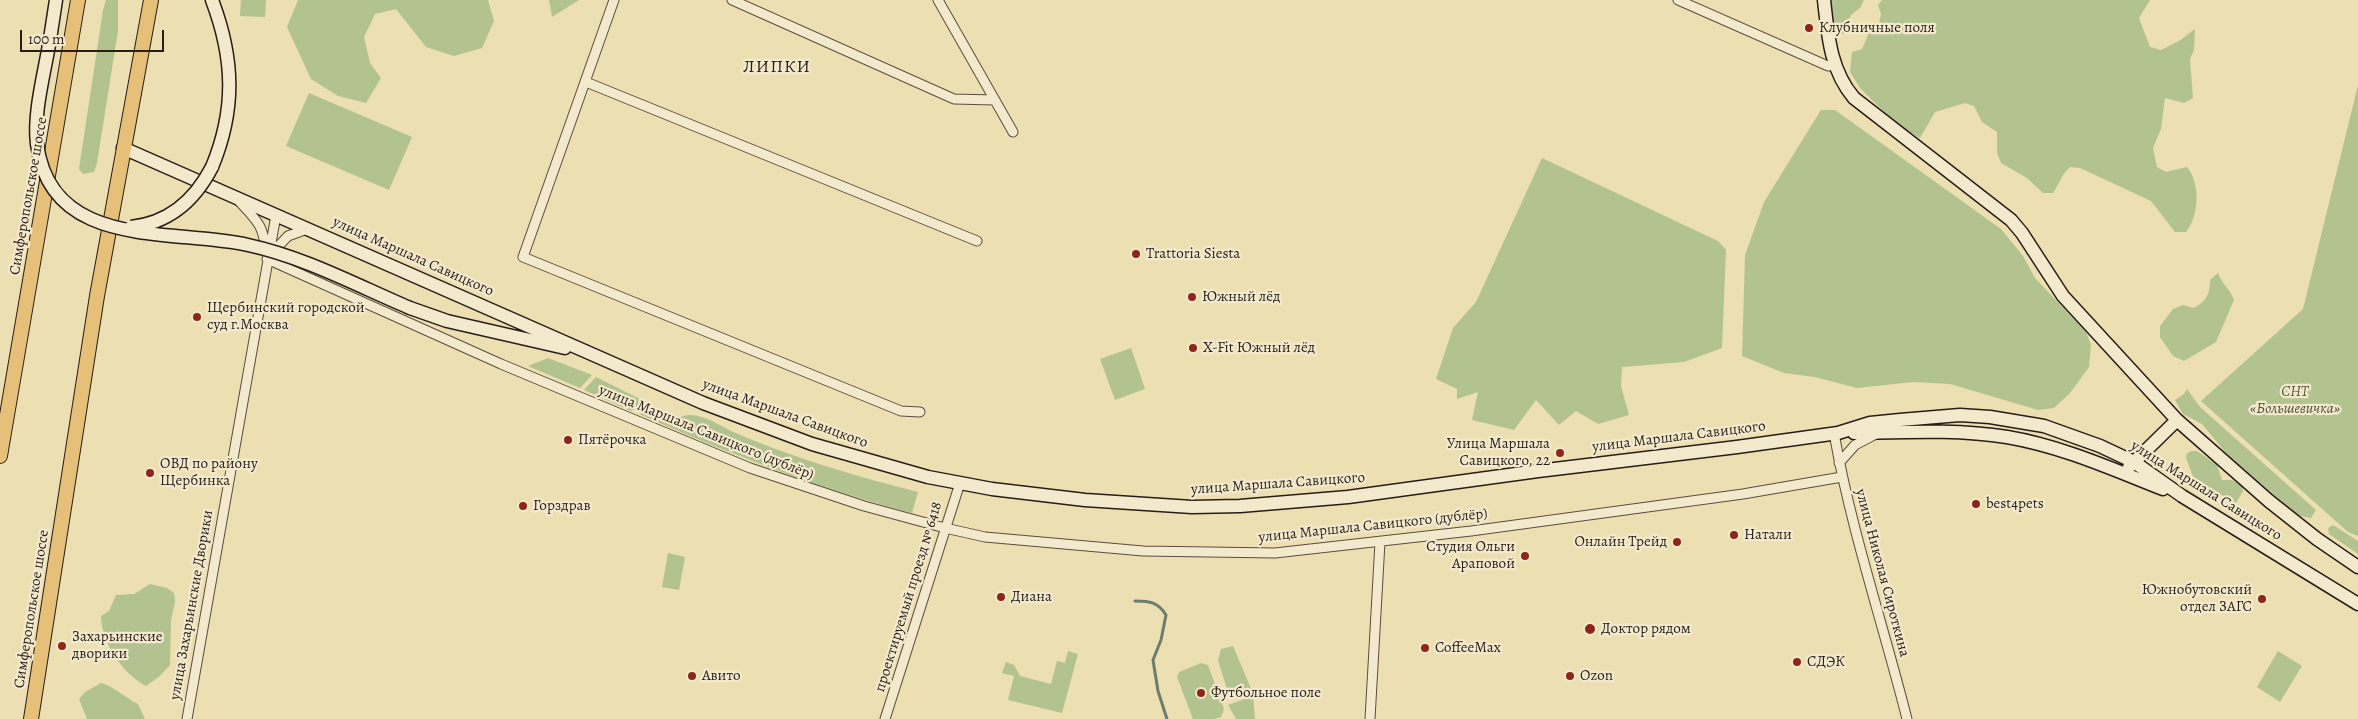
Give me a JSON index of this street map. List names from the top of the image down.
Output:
{
  "streets": {
    "main road": ["Симферопольское шоссе"],
    "street": [
      "улица Маршала Савицкого",
      "улица Маршала Савицкого (дублёр)",
      "улица Николая Сироткина",
      "проектируемый проезд № 6418",
      "улица Захарьинские Дворики"
    ]
  },
  "crossings": [
    ["Симферопольское шоссе", "улица Маршала Савицкого"],
    ["улица Маршала Савицкого", "улица Николая Сироткина"],
    ["улица Маршала Савицкого", "проектируемый проезд № 6418"],
    ["улица Маршала Савицкого", "улица Захарьинские Дворики"],
    ["улица Маршала Савицкого (дублёр)", "улица Николая Сироткина"],
    ["улица Маршала Савицкого (дублёр)", "проектируемый проезд № 6418"],
    ["улица Маршала Савицкого (дублёр)", "улица Захарьинские Дворики"]
  ],
  "districts": ["ЛИПКИ"],
  "parks": ["СНТ «Большевичка»"],
  "places": [
    "Клубничные поля",
    "Trattoria Siesta",
    "Южный лёд",
    "Щербинский городской суд г.Москва",
    "X-Fit Южный лёд",
    "Пятёрочка",
    "Улица Маршала Савицкого, 22",
    "ОВД по району Щербинка",
    "best4pets",
    "Горздрав",
    "Натали",
    "Онлайн Трейд",
    "Студия Ольги Араповой",
    "Диана",
    "Южнобутовский отдел ЗАГС",
    "Доктор рядом",
    "Захарьинские дворики",
    "CoffeeMax",
    "СДЭК",
    "Авито",
    "Ozon",
    "Футбольное поле"
  ],
  "scale_bar": "100 m"
}
